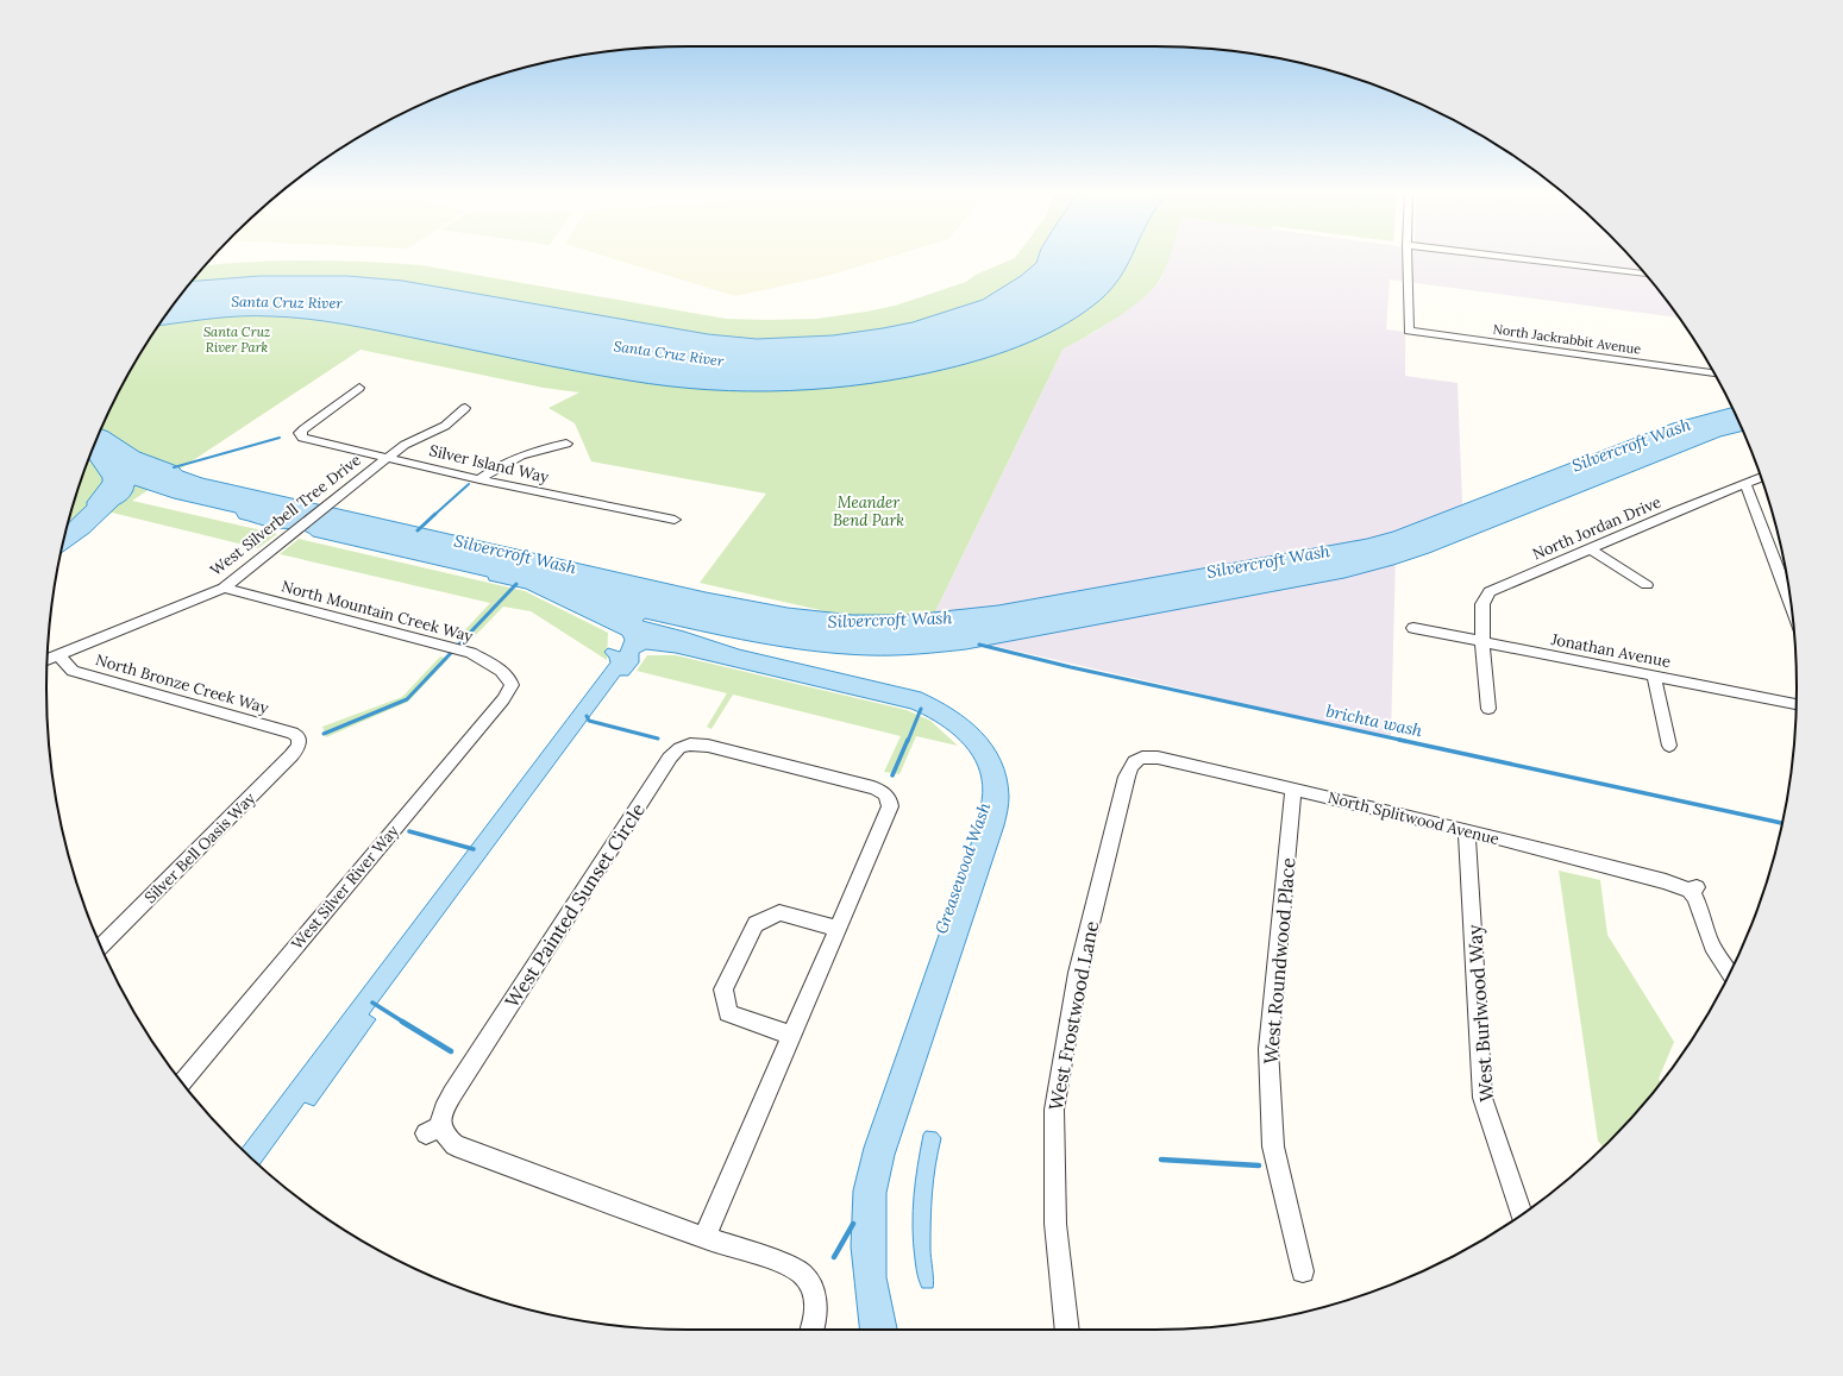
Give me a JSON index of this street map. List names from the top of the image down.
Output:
{
  "streets": {
    "street": [
      "North Jackrabbit Avenue",
      "Silver Island Way",
      "West Silverbell Tree Drive",
      "North Jordan Drive",
      "North Mountain Creek Way",
      "Jonathan Avenue",
      "North Bronze Creek Way",
      "North Splitwood Avenue",
      "Silver Bell Oasis Way",
      "West Silver River Way",
      "West Painted Sunset Circle",
      "West Roundwood Place",
      "West Burlwood Way",
      "West Frostwood Lane"
    ]
  },
  "crossings": [
    ["Silver Island Way", "West Silverbell Tree Drive"],
    ["West Silverbell Tree Drive", "North Mountain Creek Way"],
    ["West Silverbell Tree Drive", "North Bronze Creek Way"],
    ["North Jordan Drive", "Jonathan Avenue"],
    ["North Mountain Creek Way", "West Silver River Way"],
    ["North Bronze Creek Way", "Silver Bell Oasis Way"],
    ["North Splitwood Avenue", "West Roundwood Place"],
    ["North Splitwood Avenue", "West Burlwood Way"],
    ["North Splitwood Avenue", "West Frostwood Lane"]
  ],
  "water": [
    "Santa Cruz River",
    "Silvercroft Wash",
    "brichta wash",
    "Greasewood Wash"
  ],
  "parks": ["Santa Cruz River Park", "Meander Bend Park"]
}
